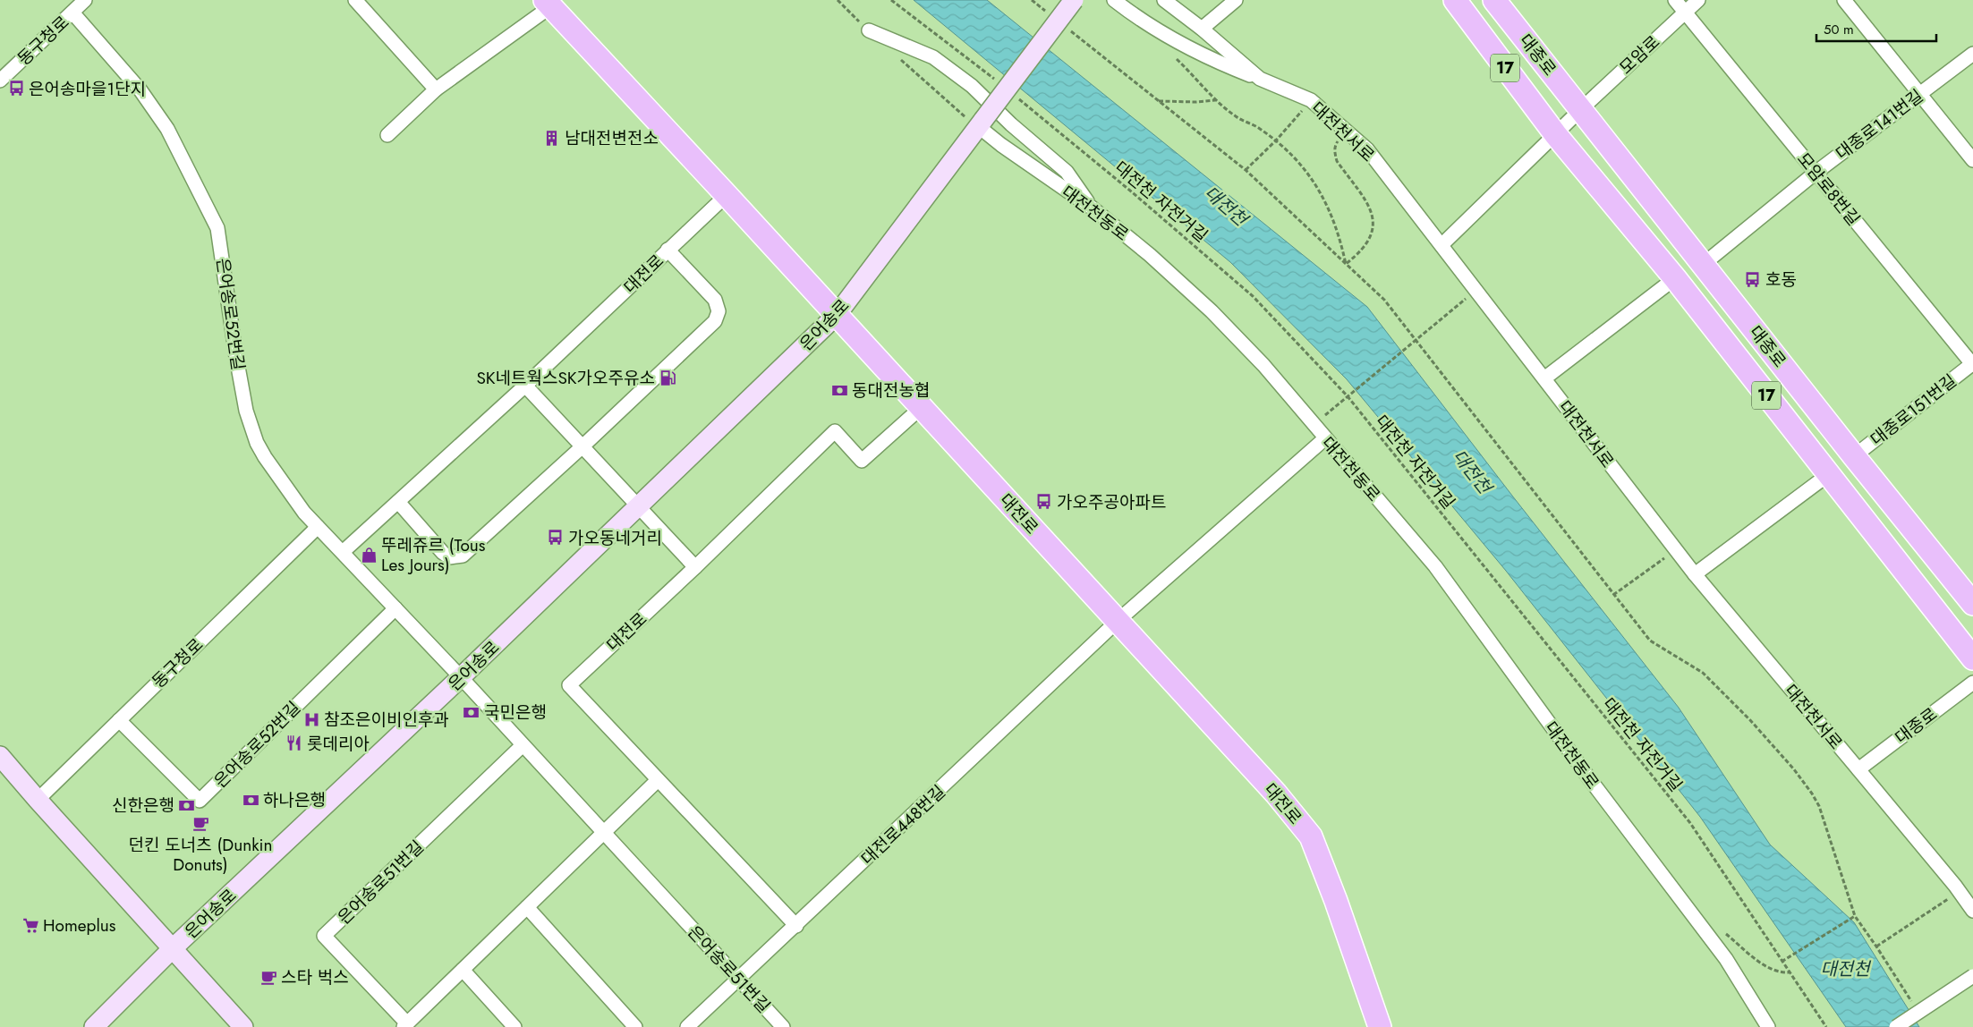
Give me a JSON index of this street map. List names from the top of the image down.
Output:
{
  "streets": {
    "main road": [
      "대종로",
      "17",
      "대전로",
      "은어송로"
    ],
    "street": [
      "동구청로",
      "모암로",
      "대종로141번길",
      "대전천서로",
      "모암로8번길",
      "대전천동로",
      "은어송로52번길",
      "대종로151번길",
      "대전로448번길",
      "은어송로51번길"
    ],
    "path": ["대전천 자전거길"]
  },
  "crossings": [
    ["동구청로", "은어송로52번길"],
    ["대종로", "모암로"],
    ["대종로", "대종로141번길"],
    ["대종로", "대전천서로"],
    ["대종로", "대종로151번길"],
    ["모암로", "모암로8번길"],
    ["대종로141번길", "모암로8번길"],
    ["모암로8번길", "대종로151번길"],
    ["대전천동로", "은어송로"],
    ["대전로", "은어송로52번길"],
    ["대전로", "은어송로"],
    ["대전로", "대전로448번길"],
    ["대전로", "은어송로51번길"],
    ["은어송로52번길", "은어송로"],
    ["은어송로52번길", "은어송로51번길"],
    ["은어송로", "은어송로51번길"],
    ["대전로448번길", "은어송로51번길"]
  ],
  "water": ["대전천"],
  "places": {
    "bus stop": [
      "은어송마을1단지",
      "호동",
      "가오주공아파트",
      "가오동네거리"
    ],
    "building": ["남대전변전소"],
    "fuel station": ["SK네트웍스SK가오주유소"],
    "bank": [
      "동대전농협",
      "국민은행",
      "하나은행",
      "신한은행"
    ],
    "shop": ["뚜레쥬르 (Tous Les Jours)"],
    "hospital": ["참조은이비인후과"],
    "restaurant": ["롯데리아"],
    "cafe": ["던킨 도너츠 (Dunkin Donuts)", "스타 벅스"],
    "supermarket": ["Homeplus"]
  },
  "scale_bar": "50 m"
}
